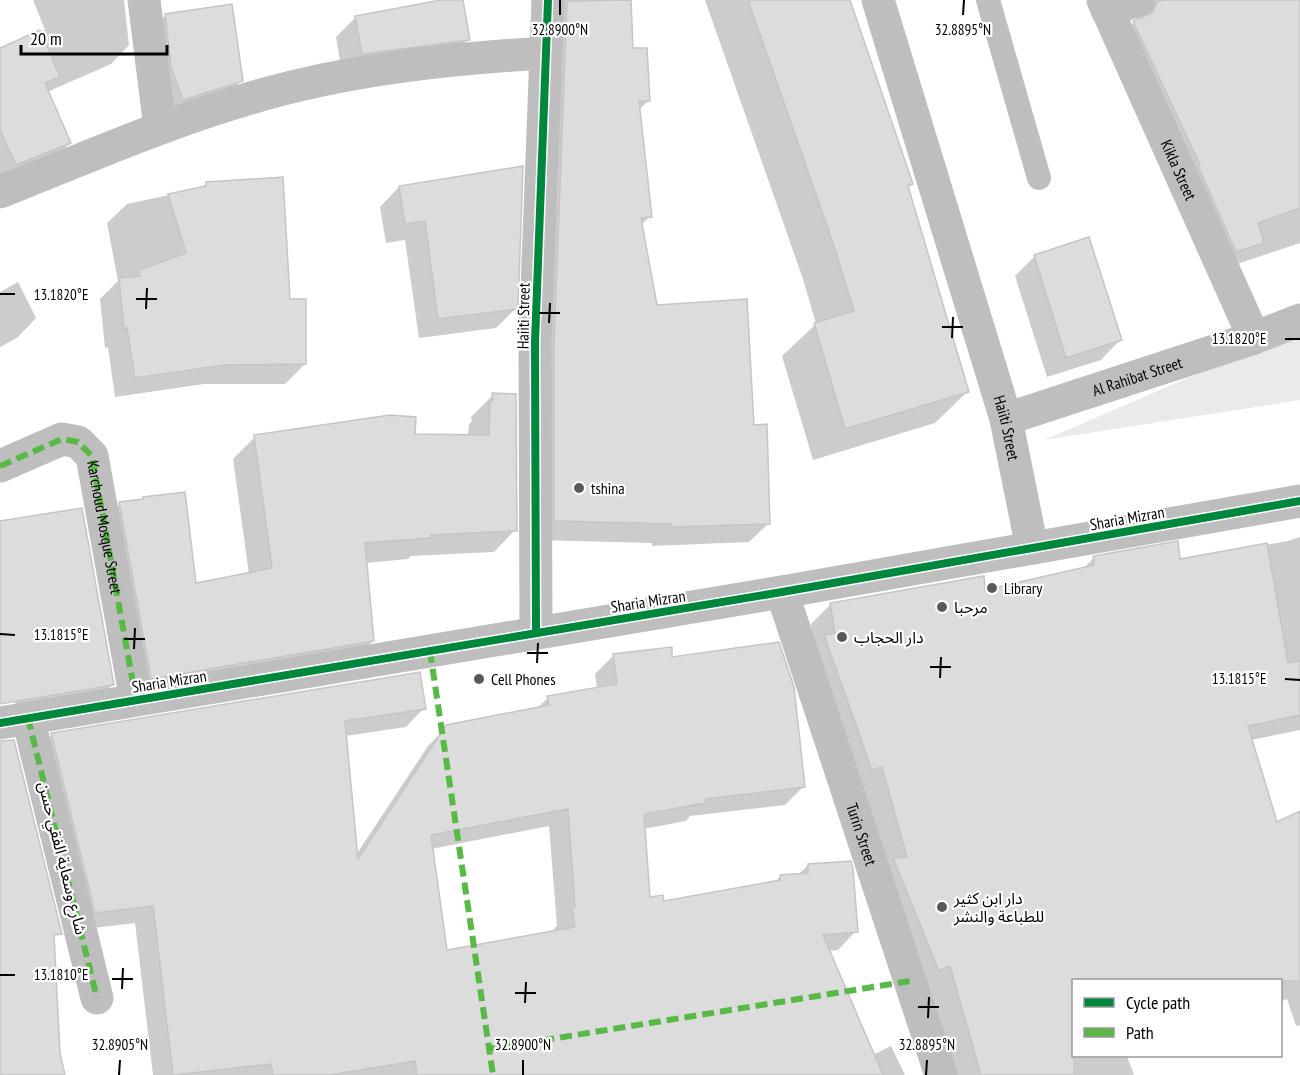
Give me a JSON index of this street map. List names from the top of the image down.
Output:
{
  "streets": {
    "street": [
      "Kikla Street",
      "Haiiti Street",
      "Al Rahibat Street",
      "Sharia Mizran",
      "Karchoud Mosque Street",
      "Turin Street",
      "شارع وسعاية الفقي حسن"
    ]
  },
  "crossings": [
    ["Kikla Street", "Al Rahibat Street"],
    ["Haiiti Street", "Al Rahibat Street"],
    ["Haiiti Street", "Sharia Mizran"],
    ["Sharia Mizran", "Karchoud Mosque Street"],
    ["Sharia Mizran", "Turin Street"],
    ["Sharia Mizran", "شارع وسعاية الفقي حسن"]
  ],
  "places": [
    "tshina",
    "Library",
    "مرحبا",
    "دار الحجاب",
    "Cell Phones",
    "دار ابن كثير للطباعة والنشر"
  ],
  "legend": ["Cycle path", "Path"],
  "scale_bar": "20 m",
  "coordinates": [
    "32.8900°N",
    "32.8895°N",
    "13.1820°E",
    "13.1815°E",
    "13.1810°E",
    "32.8905°N"
  ]
}
